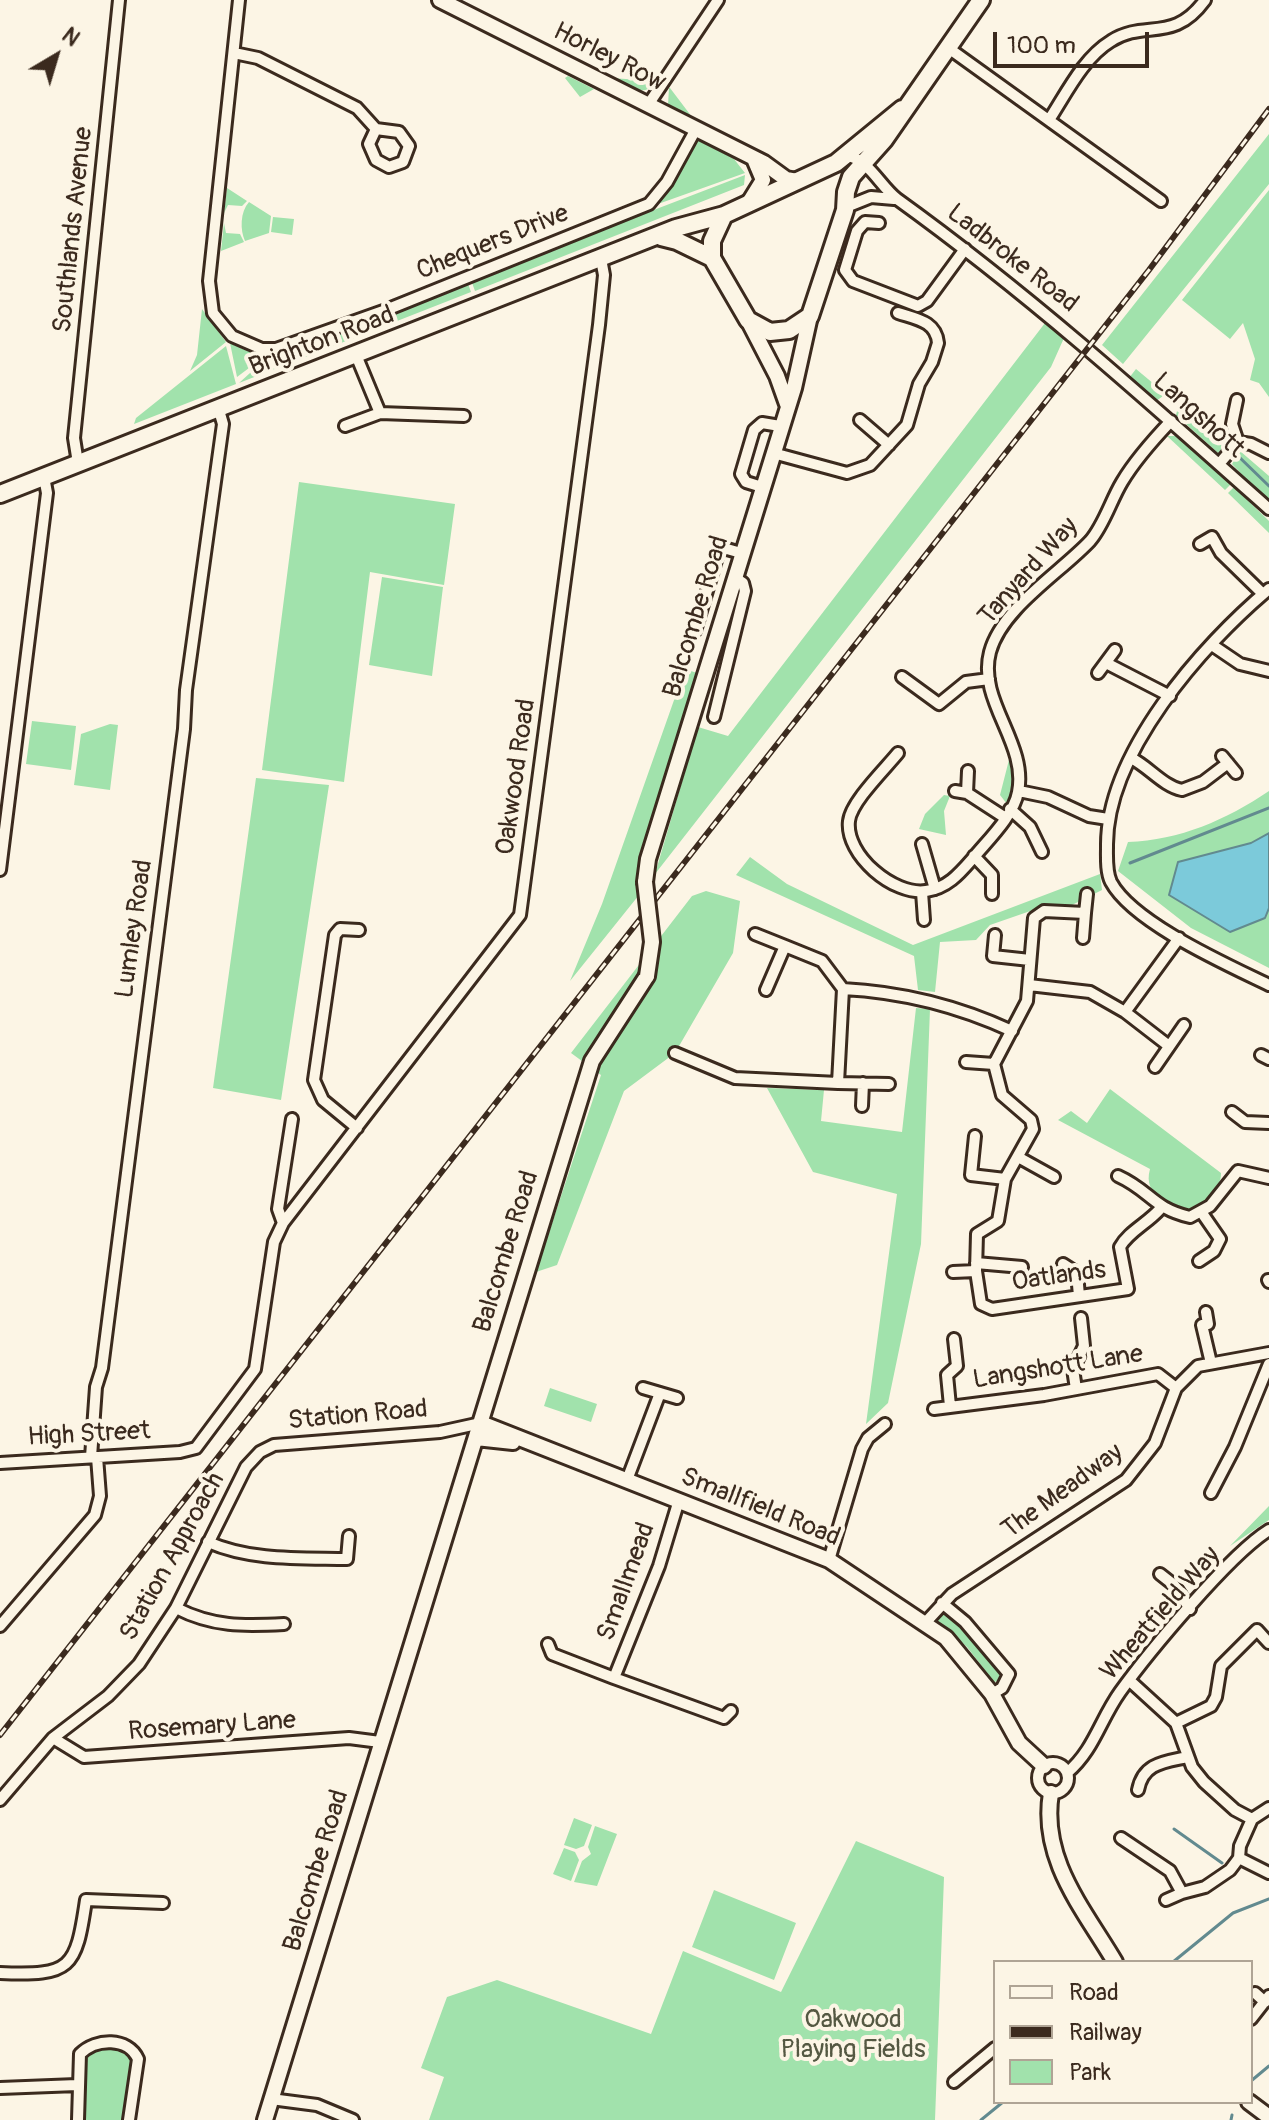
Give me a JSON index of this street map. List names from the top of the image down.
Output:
{
  "streets": {
    "main road": [
      "Horley Row",
      "Brighton Road",
      "Balcombe Road",
      "Smallfield Road"
    ],
    "street": [
      "Southlands Avenue",
      "Chequers Drive",
      "Ladbroke Road",
      "Langshott",
      "Tanyard Way",
      "Oakwood Road",
      "Lumley Road",
      "Oatlands",
      "Langshott Lane",
      "Station Road",
      "High Street",
      "The Meadway",
      "Station Approach",
      "Smallmead",
      "Wheatfield Way",
      "Rosemary Lane"
    ]
  },
  "crossings": [
    ["Horley Row", "Chequers Drive"],
    ["Horley Row", "Brighton Road"],
    ["Horley Row", "Balcombe Road"],
    ["Southlands Avenue", "Brighton Road"],
    ["Ladbroke Road", "Brighton Road"],
    ["Ladbroke Road", "Langshott"],
    ["Ladbroke Road", "Balcombe Road"],
    ["Brighton Road", "Balcombe Road"],
    ["Brighton Road", "Oakwood Road"],
    ["Brighton Road", "Lumley Road"],
    ["Langshott", "Tanyard Way"],
    ["Balcombe Road", "Station Road"],
    ["Balcombe Road", "Smallfield Road"],
    ["Balcombe Road", "Rosemary Lane"],
    ["Oakwood Road", "High Street"],
    ["Lumley Road", "High Street"],
    ["Langshott Lane", "The Meadway"],
    ["Station Road", "Smallfield Road"],
    ["Station Road", "Station Approach"],
    ["The Meadway", "Smallfield Road"],
    ["Smallfield Road", "Smallmead"],
    ["Smallfield Road", "Wheatfield Way"],
    ["Station Approach", "Rosemary Lane"]
  ],
  "parks": ["Oakwood Playing Fields"],
  "legend": ["Road", "Railway", "Park"],
  "scale_bar": "100 m",
  "north": "top right"
}
